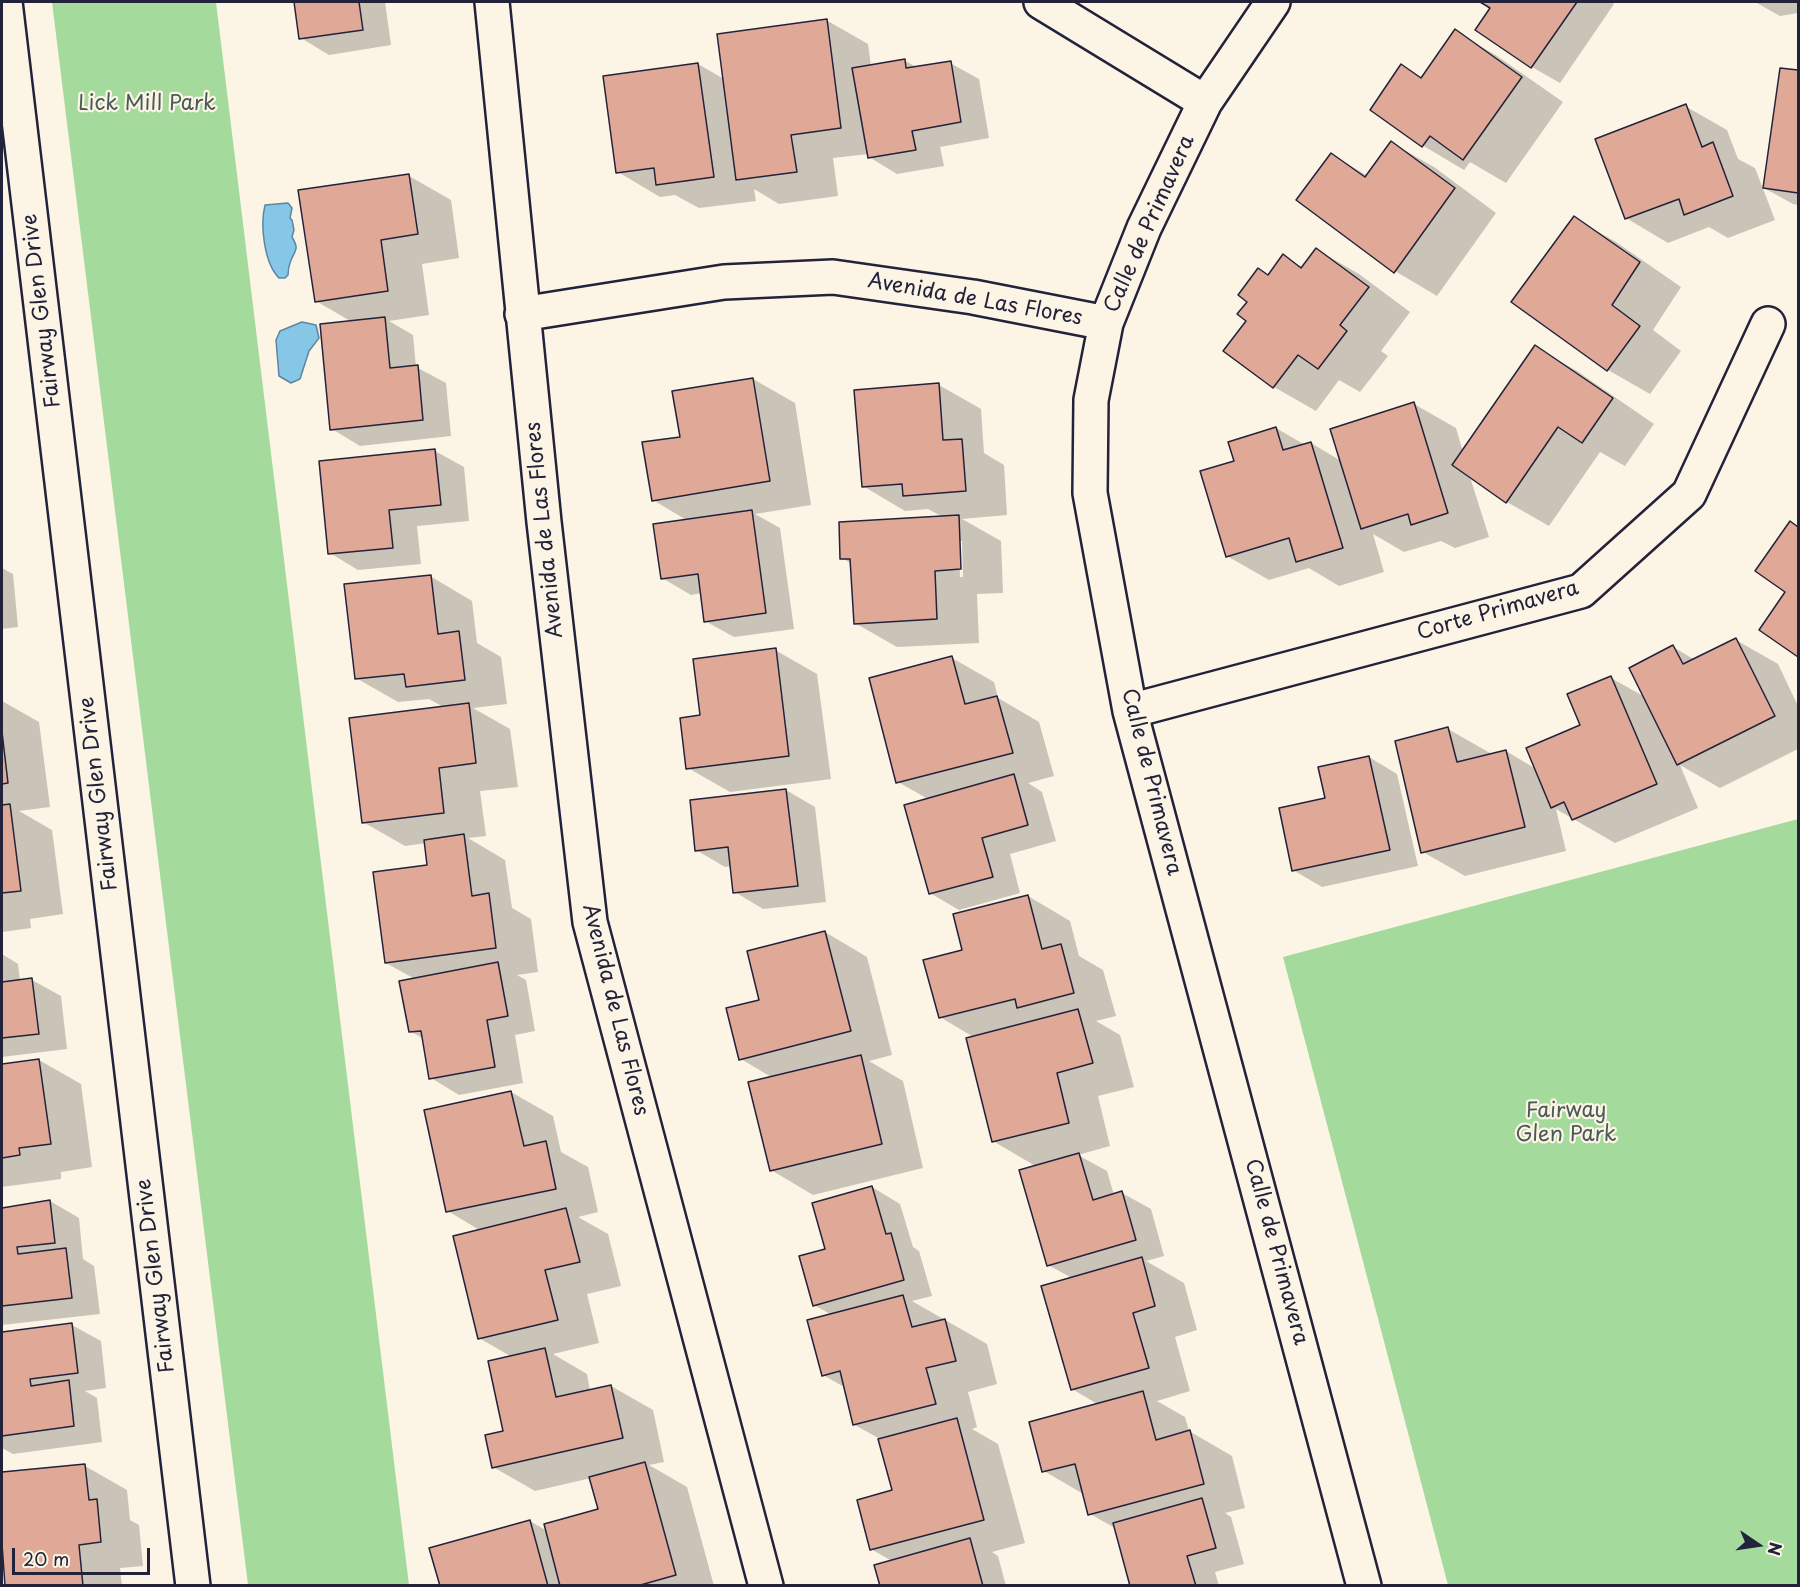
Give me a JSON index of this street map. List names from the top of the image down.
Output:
{
  "streets": {
    "street": [
      "Calle de Primavera",
      "Avenida de Las Flores",
      "Fairway Glen Drive",
      "Corte Primavera"
    ]
  },
  "crossings": [
    ["Calle de Primavera", "Avenida de Las Flores"],
    ["Calle de Primavera", "Corte Primavera"]
  ],
  "parks": ["Lick Mill Park", "Fairway Glen Park"],
  "scale_bar": "20 m",
  "north": "right"
}
